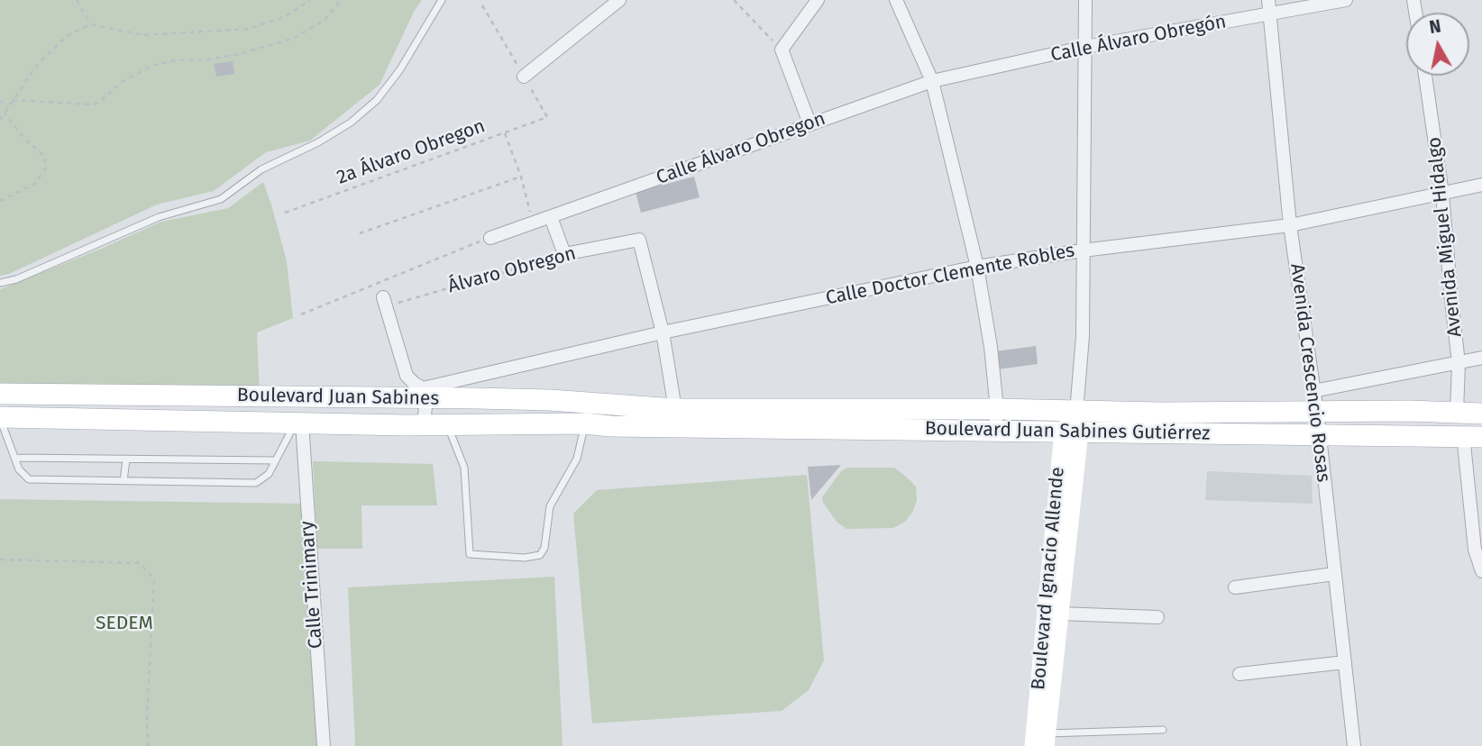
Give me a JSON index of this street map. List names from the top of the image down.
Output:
{
  "streets": {
    "main road": ["Boulevard Juan Sabines", "Boulevard Juan Sabines Gutiérrez", "Boulevard Ignacio Allende"],
    "street": [
      "Calle Álvaro Obregón",
      "Calle Álvaro Obregon",
      "Avenida Miguel Hidalgo",
      "Álvaro Obregon",
      "Calle Doctor Clemente Robles",
      "Avenida Crescencio Rosas",
      "Calle Trinimary"
    ],
    "path": ["2a Álvaro Obregon"]
  },
  "crossings": [
    ["Calle Álvaro Obregón", "Calle Álvaro Obregon"],
    ["Calle Álvaro Obregón", "Avenida Crescencio Rosas"],
    ["Calle Álvaro Obregon", "Álvaro Obregon"],
    ["2a Álvaro Obregon", "Álvaro Obregon"],
    ["Avenida Miguel Hidalgo", "Calle Doctor Clemente Robles"],
    ["Avenida Miguel Hidalgo", "Boulevard Juan Sabines Gutiérrez"],
    ["Álvaro Obregon", "Calle Doctor Clemente Robles"],
    ["Calle Doctor Clemente Robles", "Avenida Crescencio Rosas"],
    ["Calle Doctor Clemente Robles", "Boulevard Juan Sabines"],
    ["Avenida Crescencio Rosas", "Boulevard Juan Sabines Gutiérrez"],
    ["Boulevard Juan Sabines", "Boulevard Juan Sabines Gutiérrez"],
    ["Boulevard Juan Sabines", "Calle Trinimary"],
    ["Boulevard Juan Sabines Gutiérrez", "Boulevard Ignacio Allende"]
  ],
  "parks": ["SEDEM"],
  "north": "top"
}
